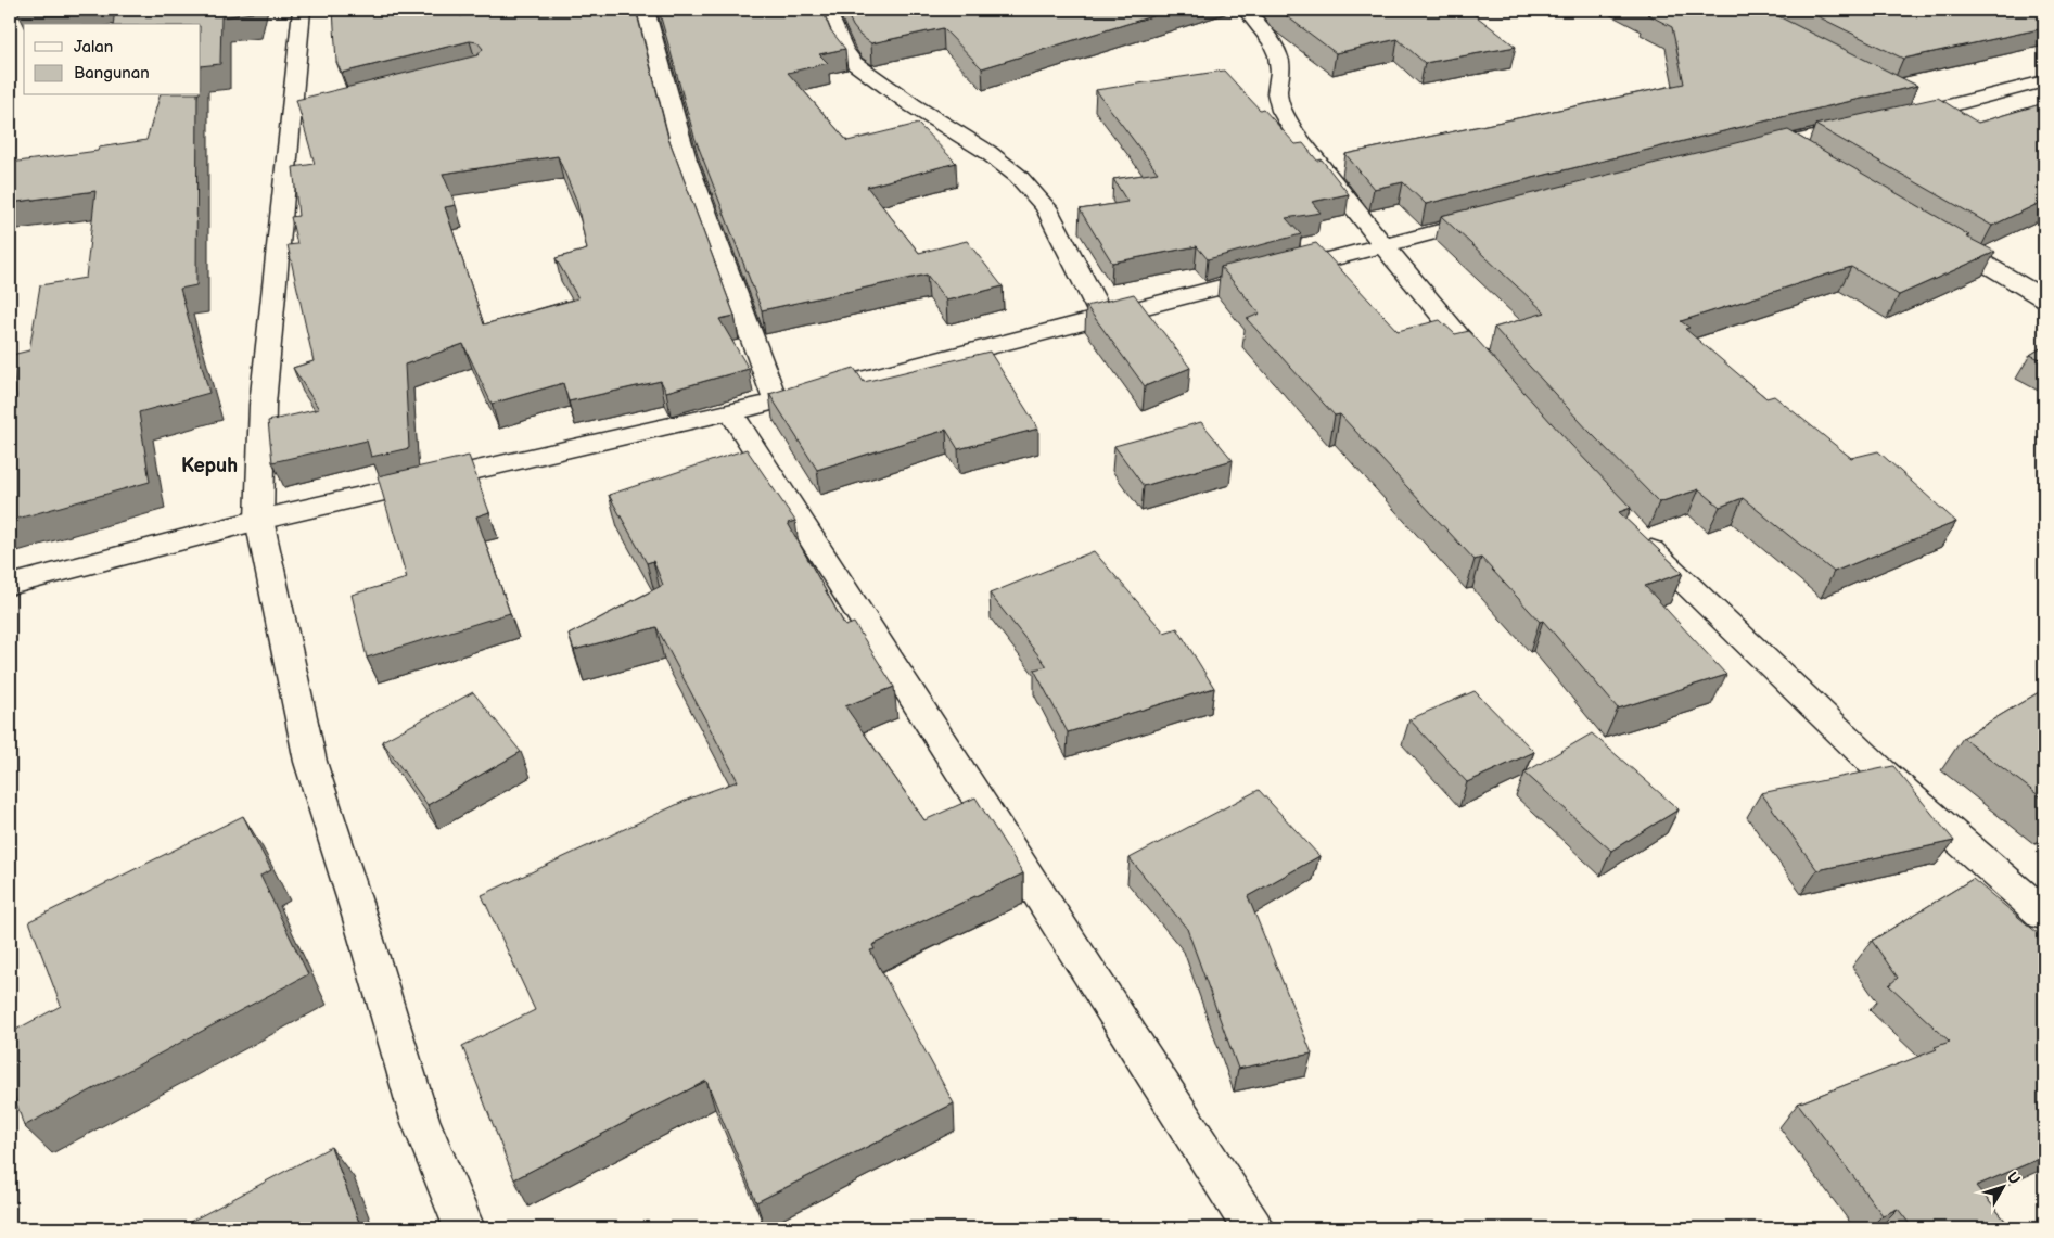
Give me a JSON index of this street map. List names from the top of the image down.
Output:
{
  "districts": ["Kepuh"],
  "legend": ["Jalan", "Bangunan"],
  "north": "top right"
}
